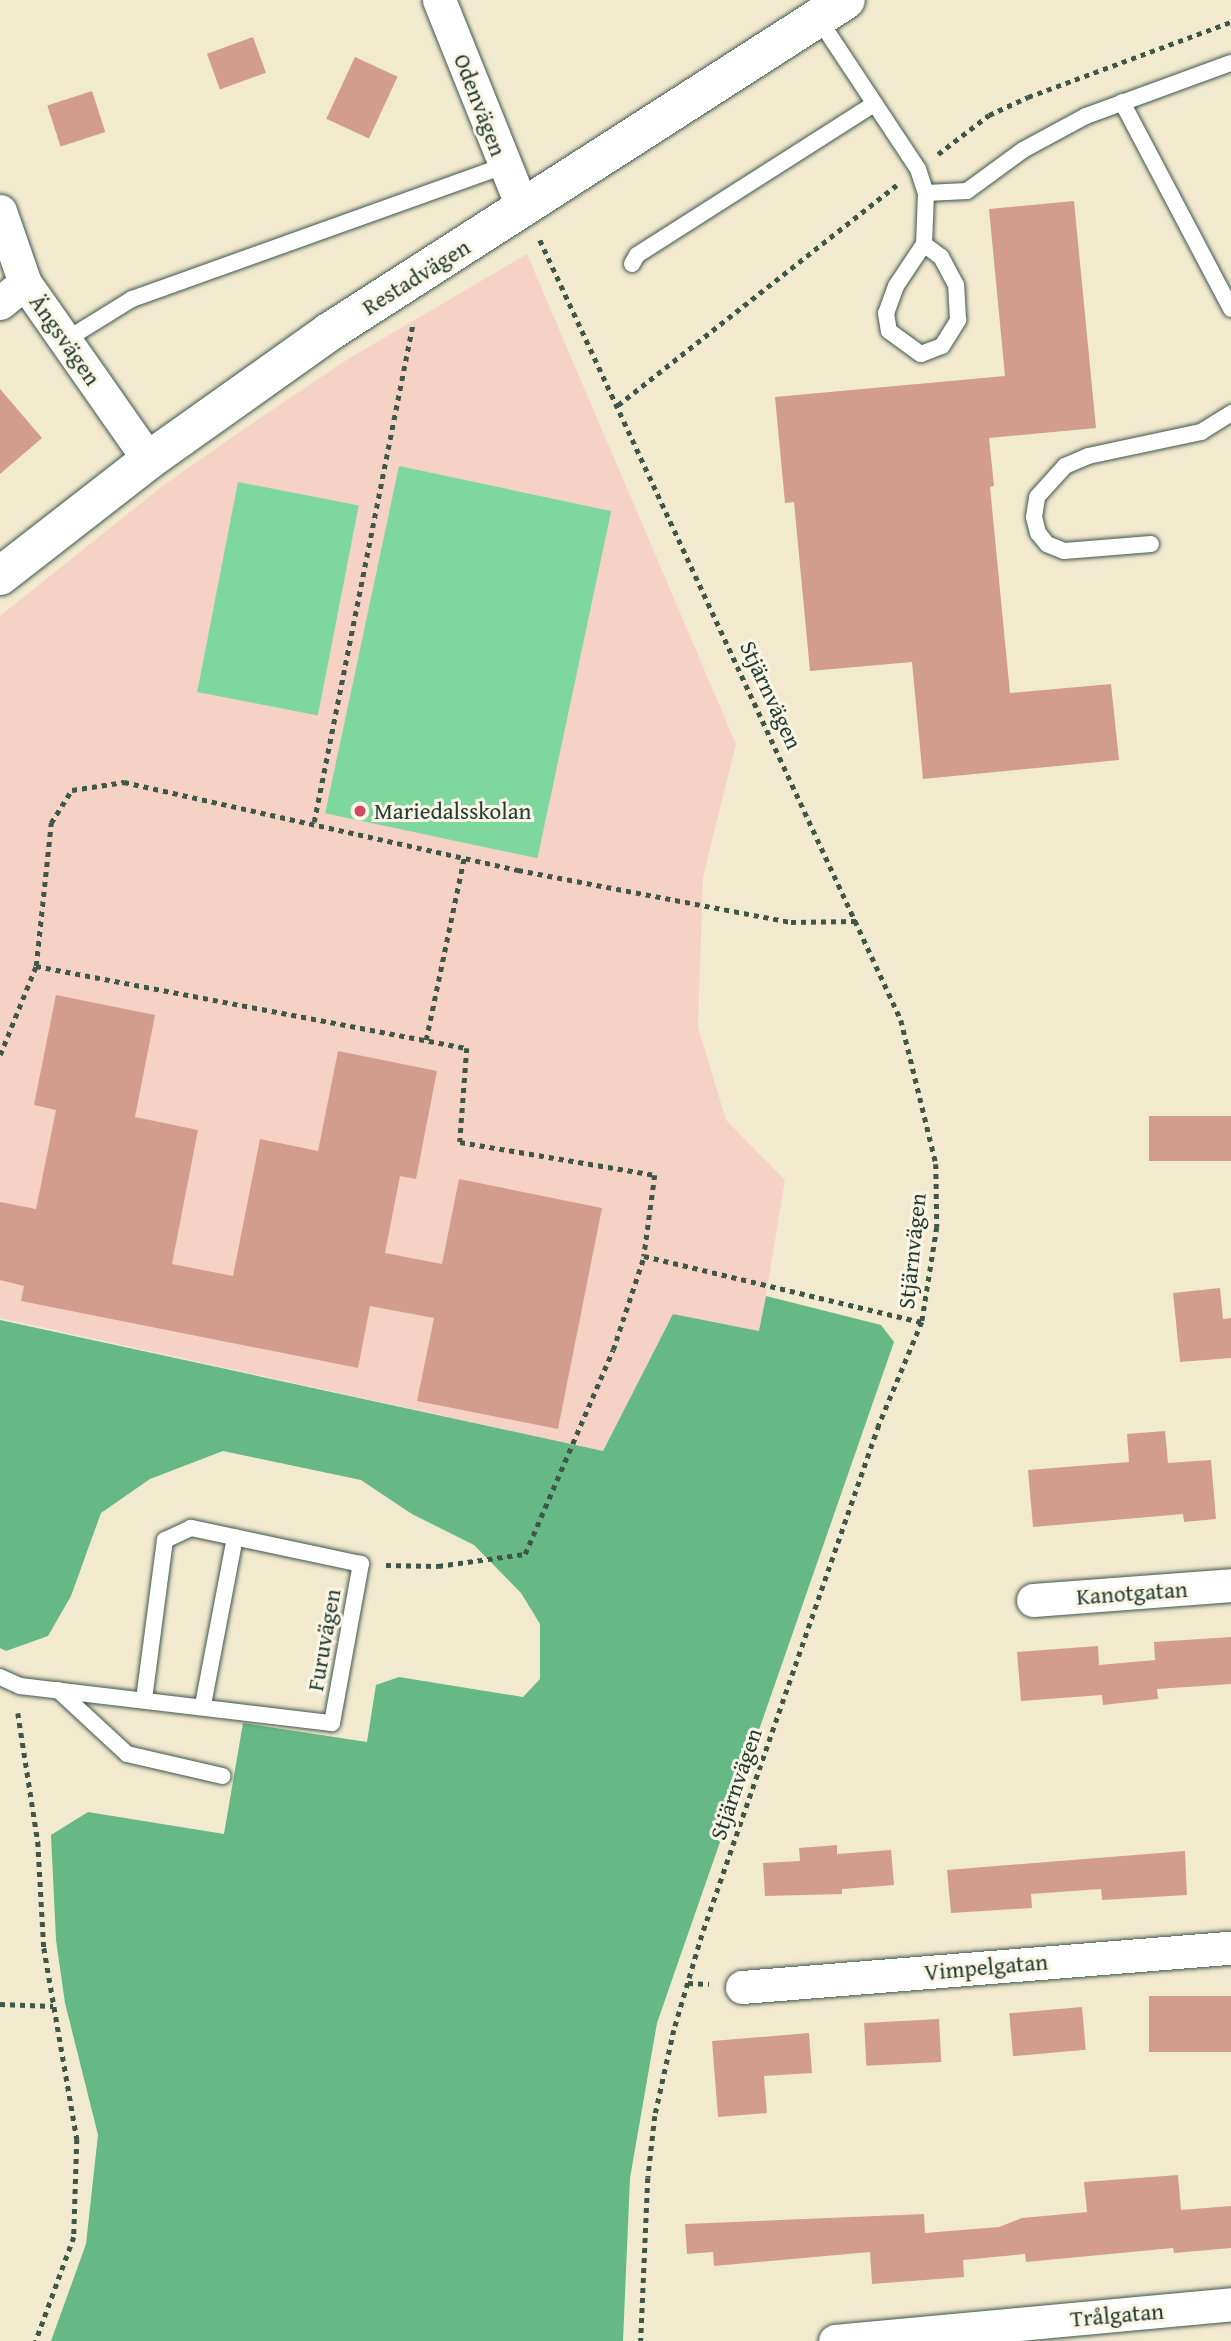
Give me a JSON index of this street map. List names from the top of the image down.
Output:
{
  "streets": {
    "street": [
      "Odenvägen",
      "Restadvägen",
      "Ängsvägen",
      "Kanotgatan",
      "Vimpelgatan",
      "Trålgatan"
    ],
    "lane": ["Furuvägen"],
    "path": ["Stjärnvägen"]
  },
  "crossings": [
    ["Odenvägen", "Restadvägen"],
    ["Odenvägen", "Stjärnvägen"],
    ["Restadvägen", "Ängsvägen"],
    ["Restadvägen", "Stjärnvägen"]
  ],
  "places": ["Mariedalsskolan"]
}
